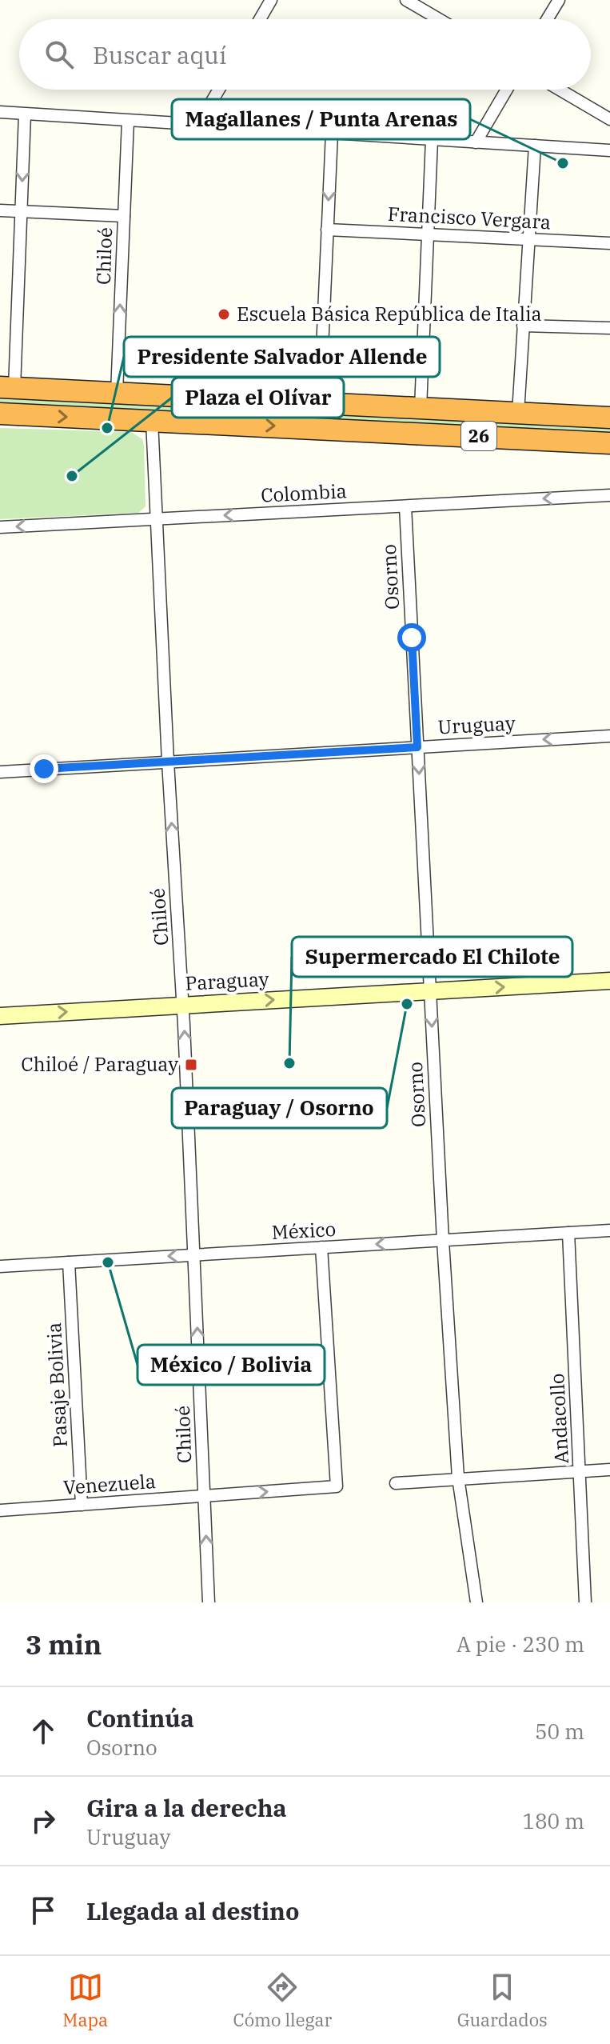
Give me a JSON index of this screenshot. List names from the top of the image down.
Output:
{
  "streets": {
    "highway": ["26"],
    "street": [
      "Francisco Vergara",
      "Chiloé",
      "Colombia",
      "Osorno",
      "Uruguay",
      "Paraguay",
      "México",
      "Pasaje Bolivia",
      "Andacollo",
      "Venezuela"
    ]
  },
  "crossings": [
    ["Chiloé", "26"],
    ["Chiloé", "Colombia"],
    ["Chiloé", "Uruguay"],
    ["Chiloé", "Paraguay"],
    ["Chiloé", "México"],
    ["Chiloé", "Venezuela"],
    ["Colombia", "Osorno"],
    ["Osorno", "Uruguay"],
    ["Osorno", "Paraguay"],
    ["Osorno", "México"],
    ["México", "Pasaje Bolivia"],
    ["México", "Andacollo"],
    ["México", "Venezuela"],
    ["Pasaje Bolivia", "Venezuela"]
  ],
  "one_way": [
    "Chiloé",
    "Colombia",
    "Osorno",
    "Paraguay",
    "México"
  ],
  "places": {
    "other": [
      "Magallanes / Punta Arenas",
      "Escuela Básica República de Italia",
      "Presidente Salvador Allende",
      "Plaza el Olívar",
      "Paraguay / Osorno",
      "Supermercado El Chilote",
      "México / Bolivia"
    ],
    "transit": ["Chiloé / Paraguay"]
  },
  "page": {
    "search": "Buscar aquí",
    "heading": ["3 min", "A pie · 230 m"],
    "list": [
      ["Continúa", "Osorno", "50 m"],
      ["Gira a la derecha", "Uruguay", "180 m"],
      "Llegada al destino"
    ],
    "nav": ["Mapa", "Cómo llegar", "Guardados"]
  }
}
